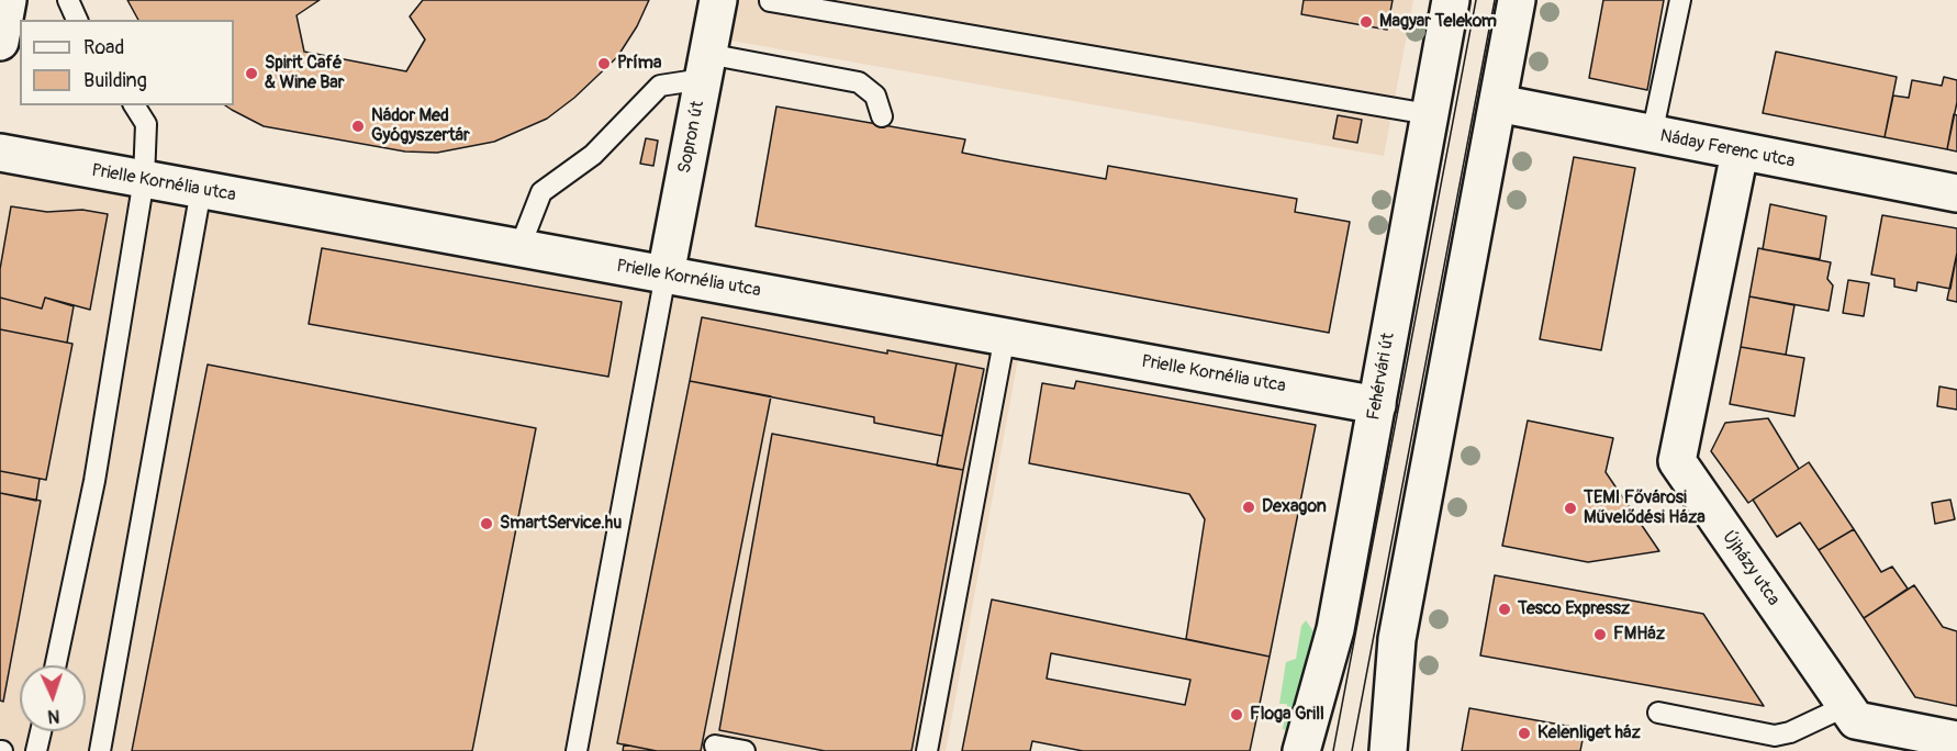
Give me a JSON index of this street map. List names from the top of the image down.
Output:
{
  "streets": {
    "street": [
      "Sopron út",
      "Náday Ferenc utca",
      "Prielle Kornélia utca",
      "Fehérvári út",
      "Újházy utca"
    ]
  },
  "crossings": [
    ["Sopron út", "Prielle Kornélia utca"],
    ["Náday Ferenc utca", "Újházy utca"],
    ["Prielle Kornélia utca", "Fehérvári út"]
  ],
  "places": [
    "Magyar Telekom",
    "Príma",
    "Spirit Café & Wine Bar",
    "Nádor Med Gyógyszertár",
    "Dexagon",
    "TEMI Fővárosi Művelődési Háza",
    "SmartService.hu",
    "Tesco Expressz",
    "FMHáz",
    "Floga Grill",
    "Kelenliget ház"
  ],
  "legend": ["Road", "Building"],
  "north": "bottom"
}
